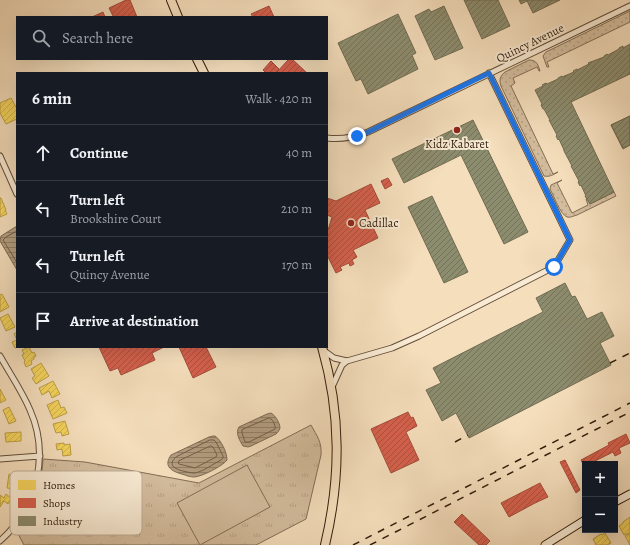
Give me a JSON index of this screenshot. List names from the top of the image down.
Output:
{
  "streets": {
    "street": ["Quincy Avenue"]
  },
  "places": ["Kidz Kabaret", "Cadillac"],
  "legend": ["Homes", "Shops", "Industry"],
  "page": {
    "search": "Search here",
    "heading": ["6 min", "Walk · 420 m"],
    "list": [
      ["Continue", "40 m"],
      ["Turn left", "Brookshire Court", "210 m"],
      ["Turn left", "Quincy Avenue", "170 m"],
      "Arrive at destination"
    ],
    "map_buttons": ["+", "−"]
  }
}
